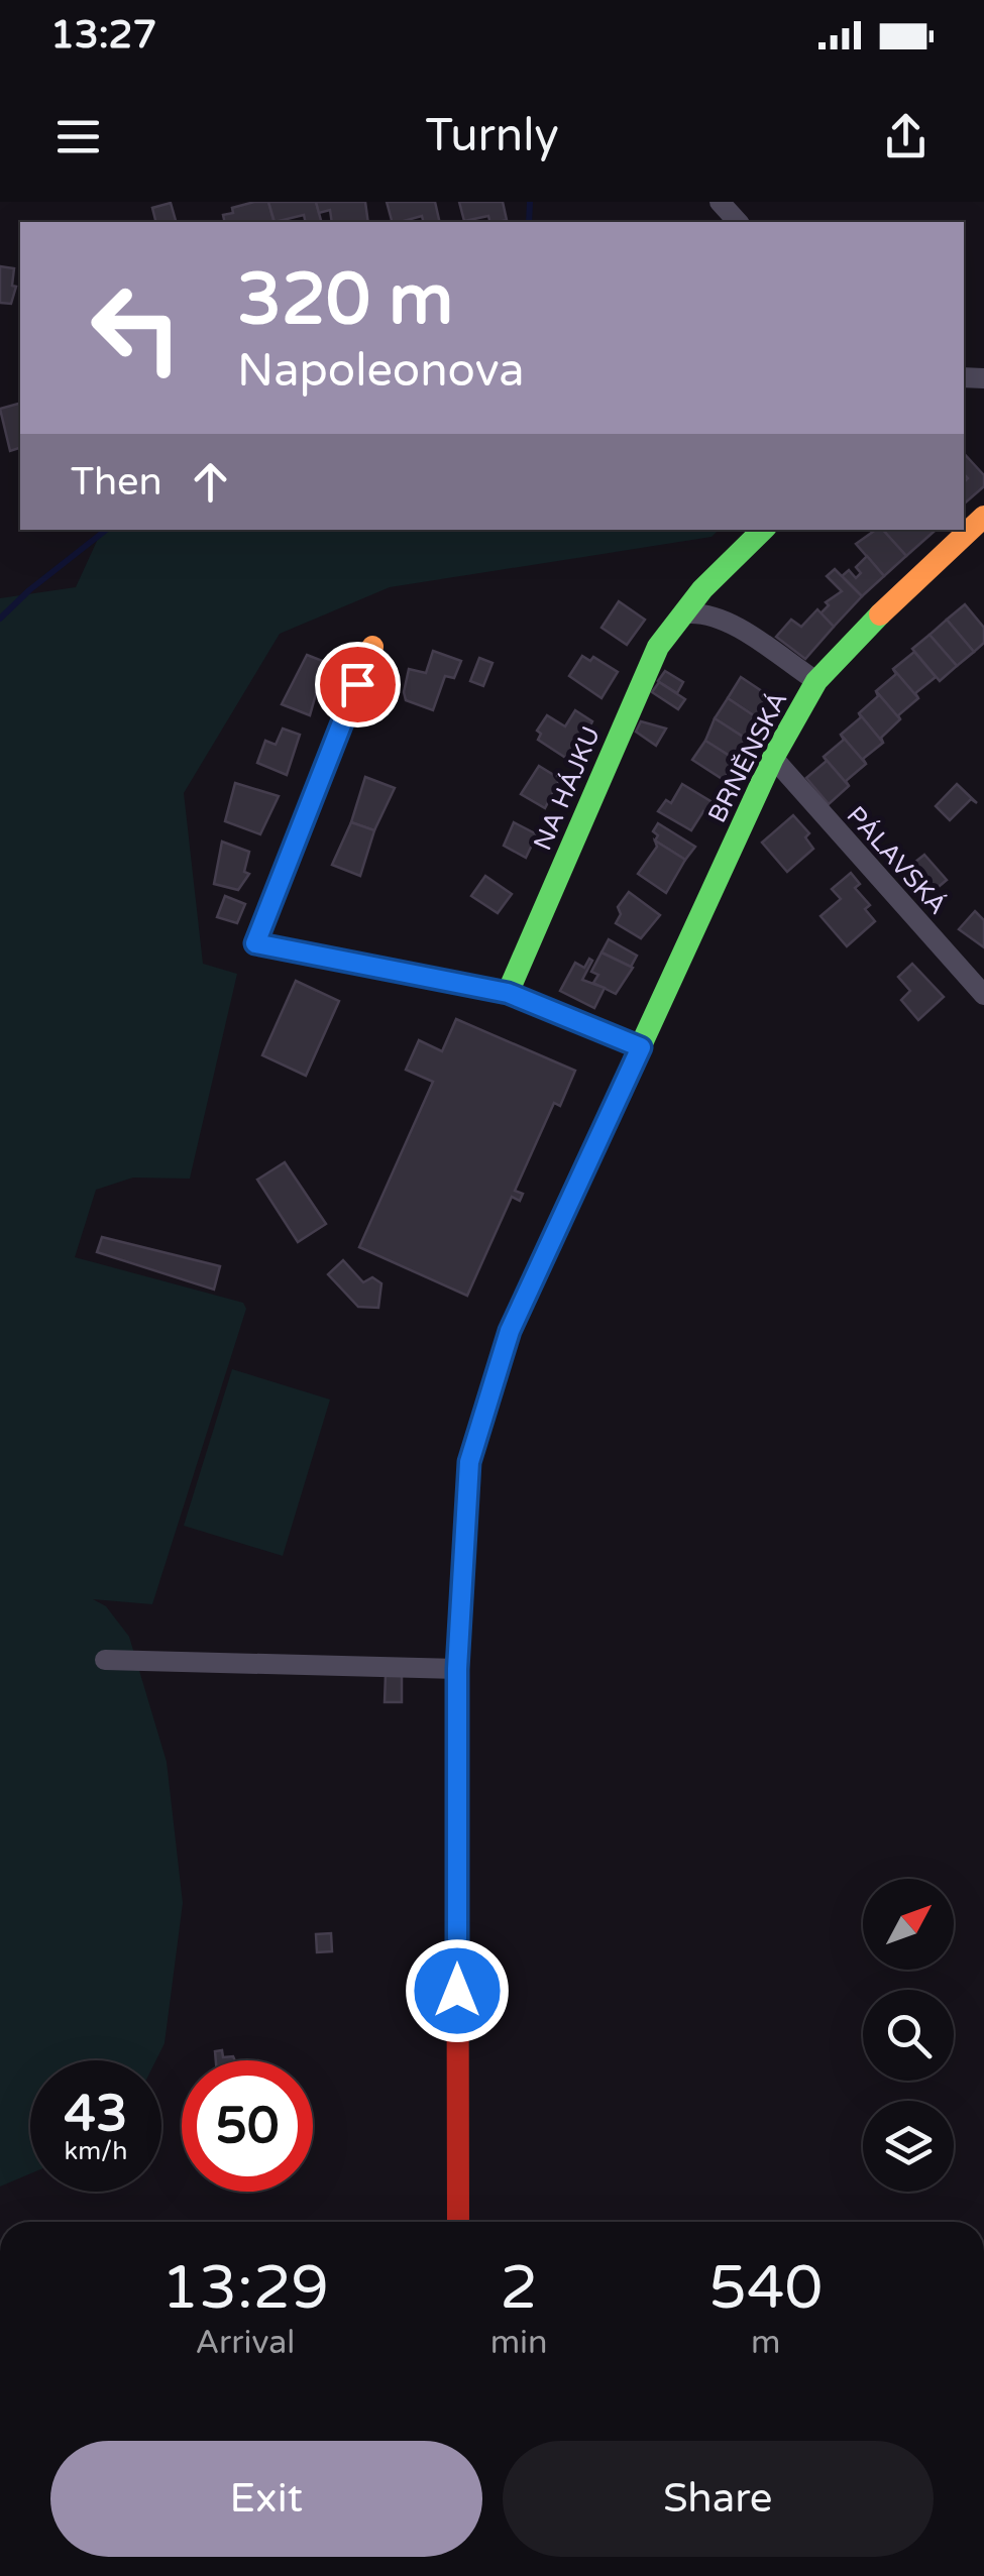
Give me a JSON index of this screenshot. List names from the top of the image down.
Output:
{
  "streets": {
    "main road": ["BRNĚNSKÁ", "NA HÁJKU"],
    "street": ["PÁLAVSKÁ"]
  },
  "crossings": [
    ["BRNĚNSKÁ", "PÁLAVSKÁ"]
  ],
  "north": "top right",
  "page": {
    "status": "13:27",
    "header": "Turnly",
    "turn": ["320 m", "Napoleonova"],
    "then": "Then",
    "speed": "43 km/h",
    "limit": "50",
    "eta": [
      "13:29",
      "Arrival",
      "2",
      "min",
      "540",
      "m"
    ],
    "buttons": ["Exit", "Share"]
  }
}
